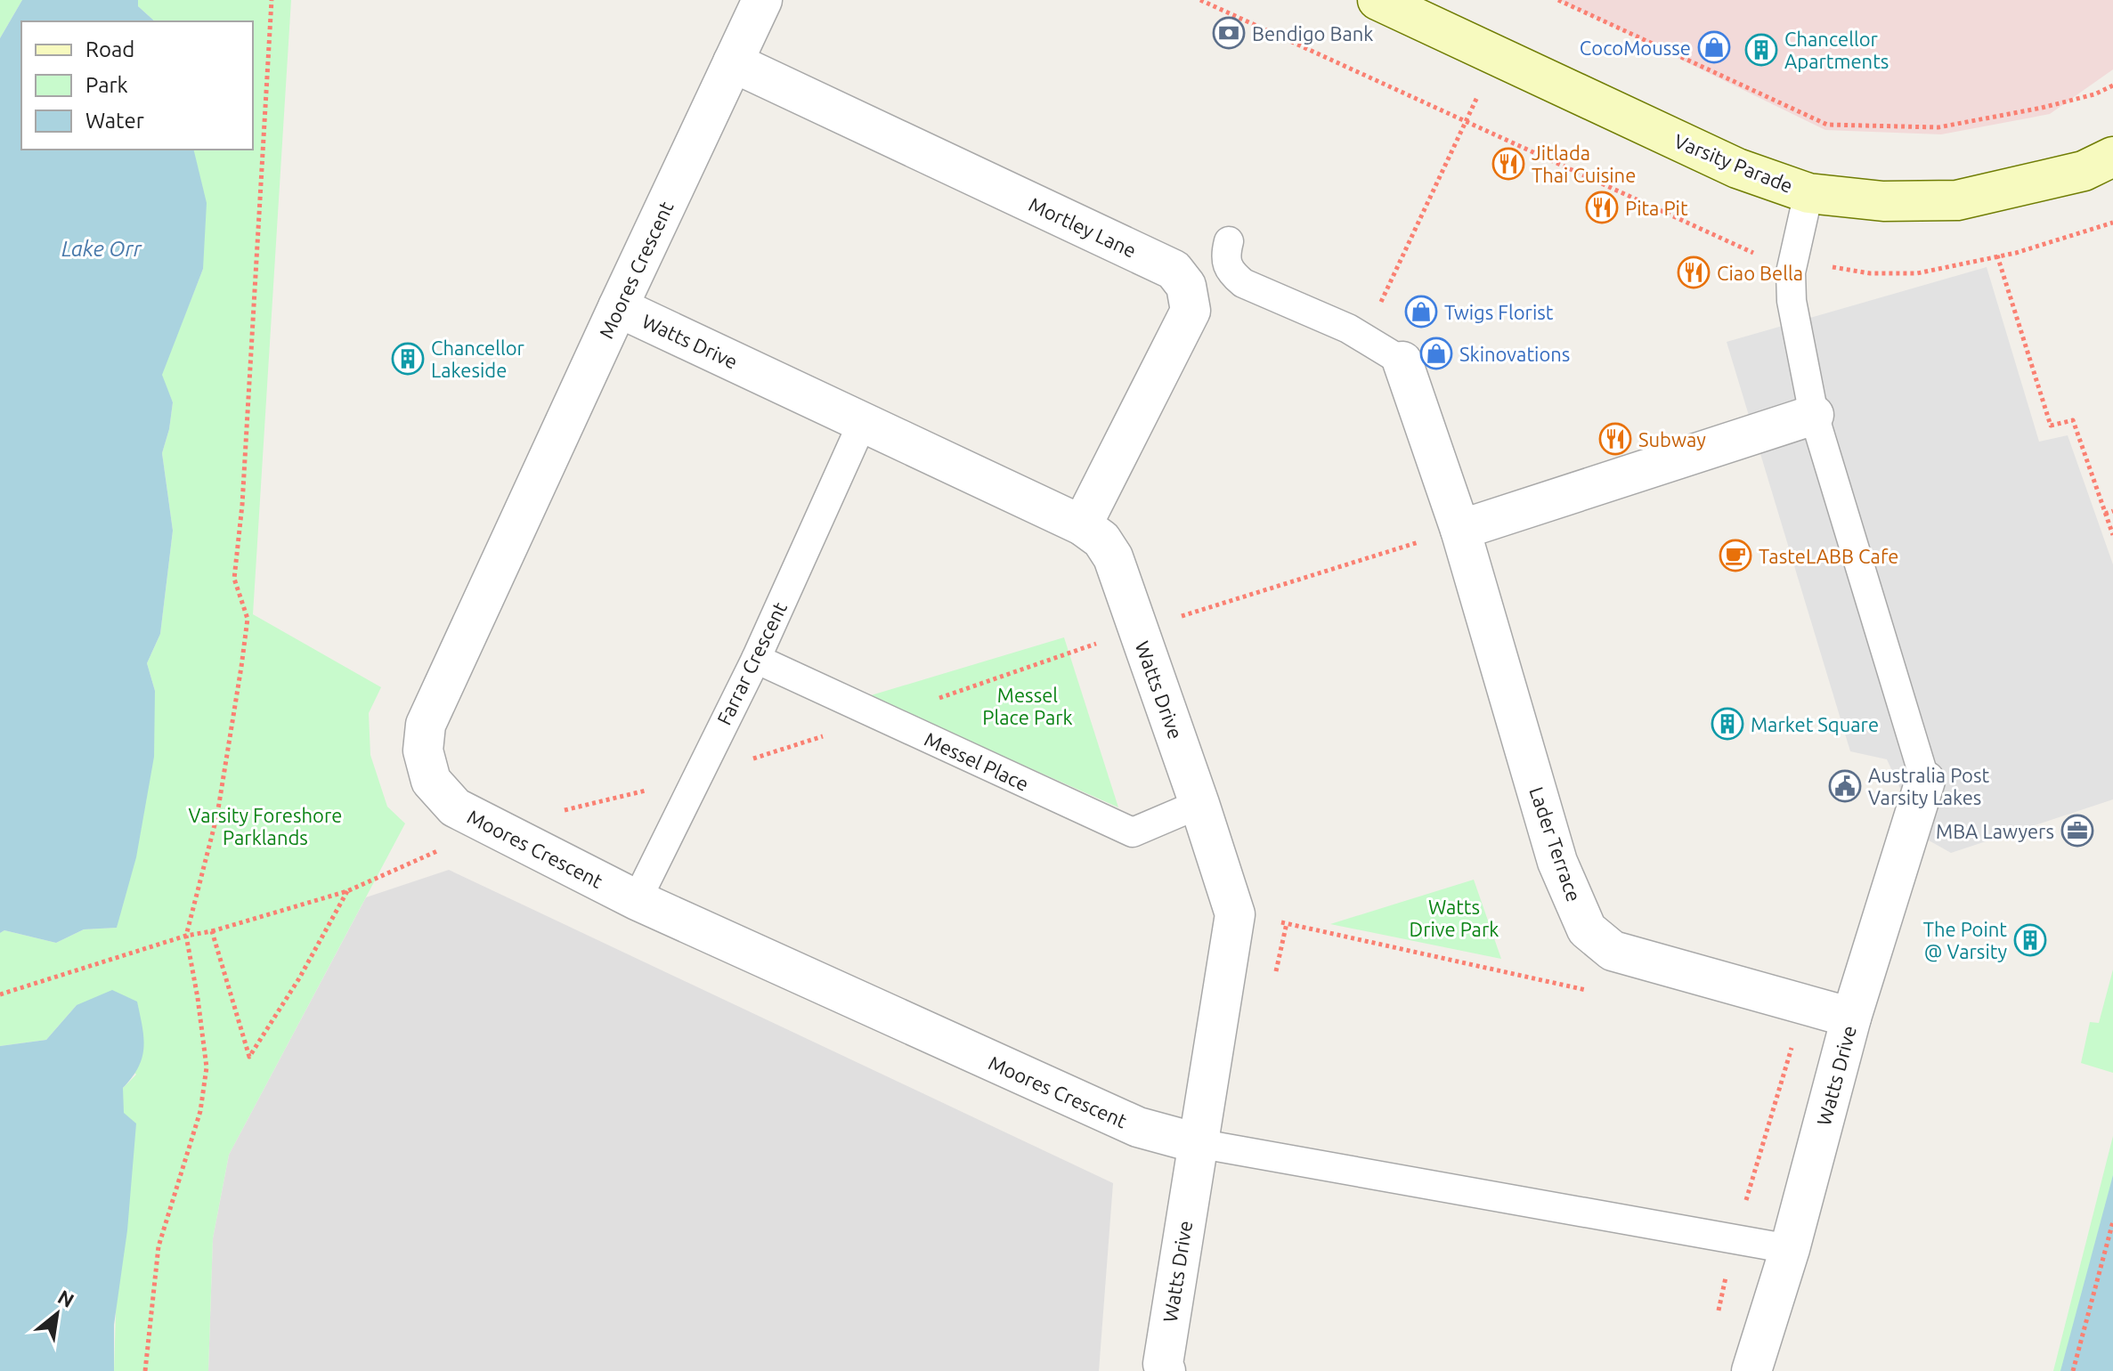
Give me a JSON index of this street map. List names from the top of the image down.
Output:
{
  "streets": {
    "street": [
      "Varsity Parade",
      "Mortley Lane",
      "Moores Crescent",
      "Watts Drive",
      "Lader Terrace"
    ],
    "lane": ["Farrar Crescent", "Messel Place"]
  },
  "crossings": [
    ["Mortley Lane", "Moores Crescent"],
    ["Mortley Lane", "Watts Drive"],
    ["Moores Crescent", "Watts Drive"],
    ["Moores Crescent", "Farrar Crescent"],
    ["Watts Drive", "Farrar Crescent"],
    ["Watts Drive", "Messel Place"],
    ["Watts Drive", "Lader Terrace"],
    ["Farrar Crescent", "Messel Place"]
  ],
  "water": ["Lake Orr"],
  "parks": ["Messel Place Park", "Varsity Foreshore Parklands", "Watts Drive Park"],
  "places": {
    "bank": ["Bendigo Bank"],
    "shop": ["CocoMousse", "Twigs Florist", "Skinovations"],
    "building": [
      "Chancellor Apartments",
      "Chancellor Lakeside",
      "Market Square",
      "The Point @ Varsity"
    ],
    "restaurant": [
      "Jitlada Thai Cuisine",
      "Pita Pit",
      "Ciao Bella",
      "Subway"
    ],
    "cafe": ["TasteLABB Cafe"],
    "public building": ["Australia Post Varsity Lakes"],
    "office": ["MBA Lawyers"]
  },
  "legend": ["Road", "Park", "Water"],
  "north": "top right"
}
